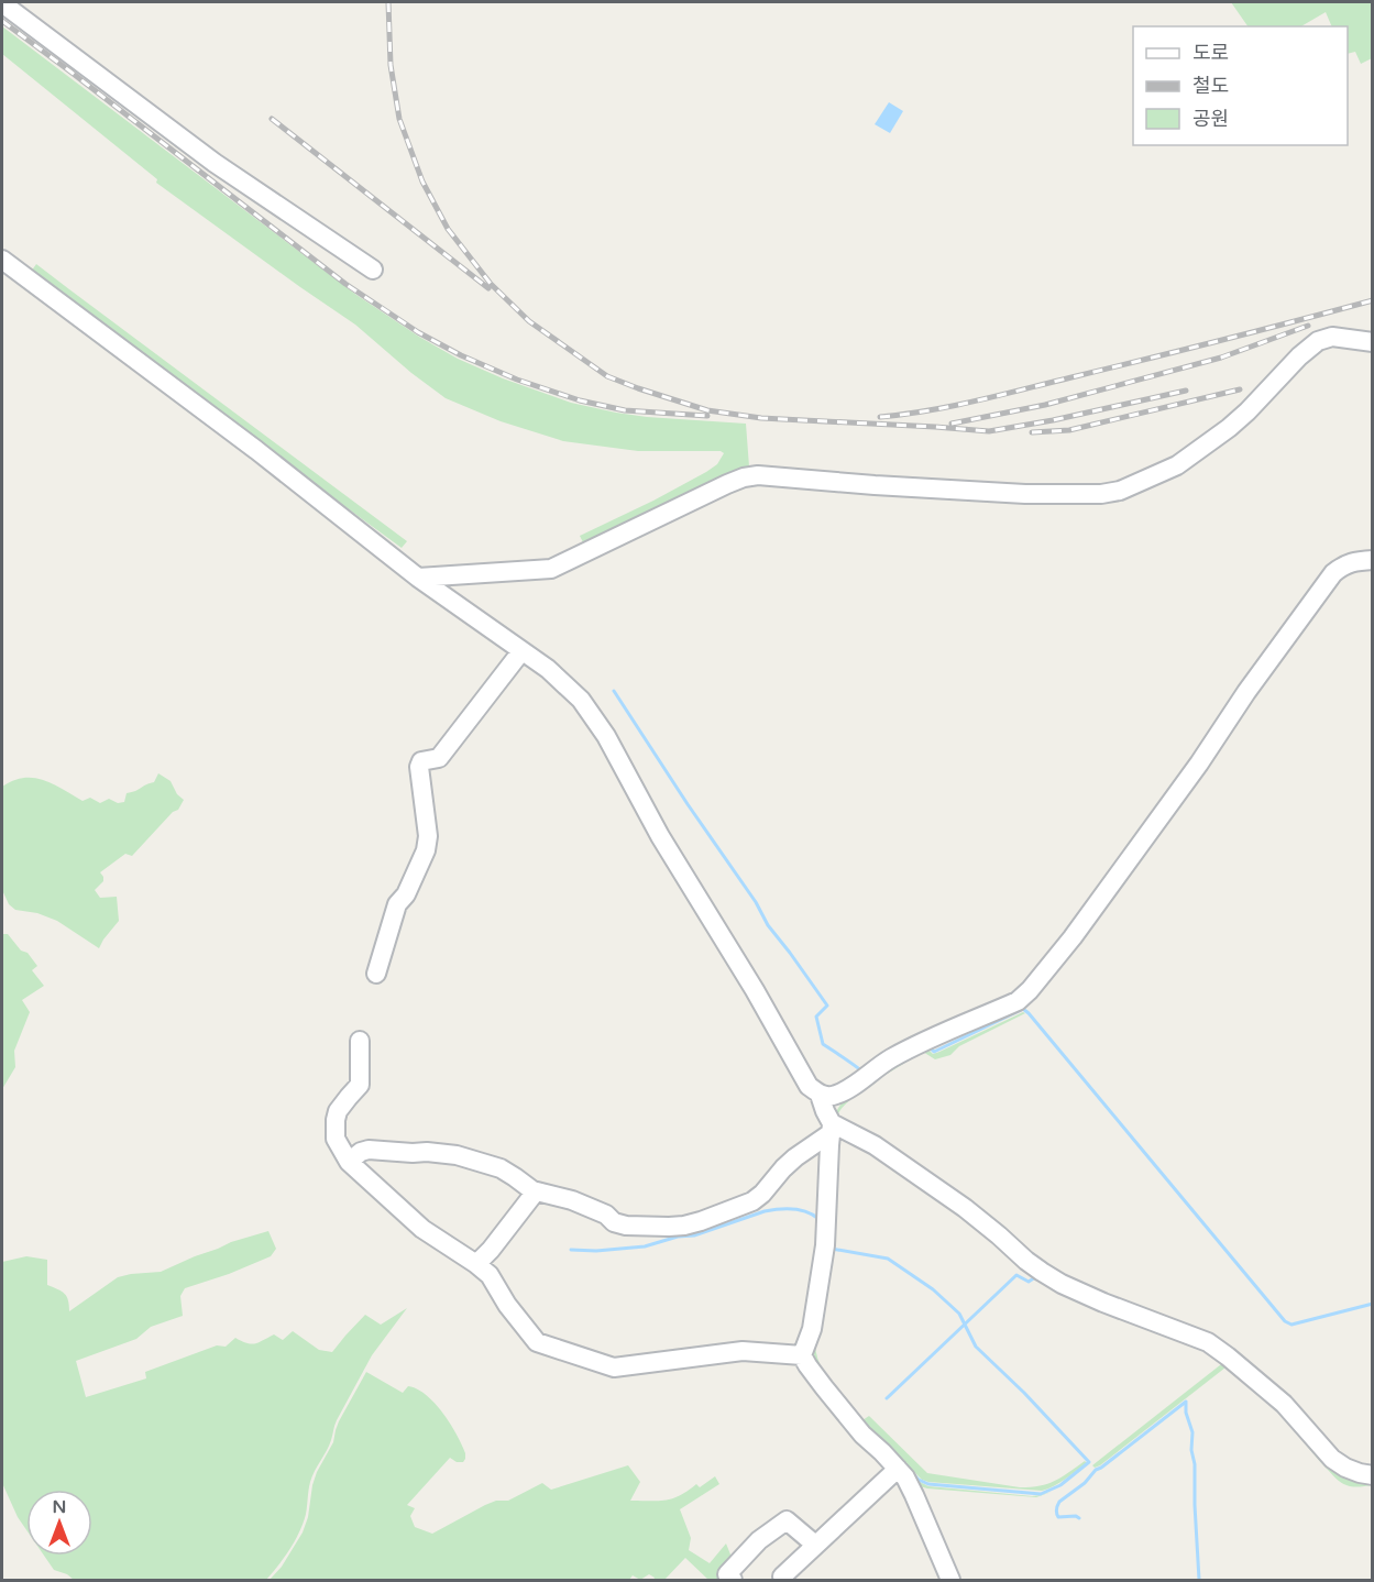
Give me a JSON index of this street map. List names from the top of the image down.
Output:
{
  "legend": ["도로", "철도", "공원"],
  "north": "top"
}
